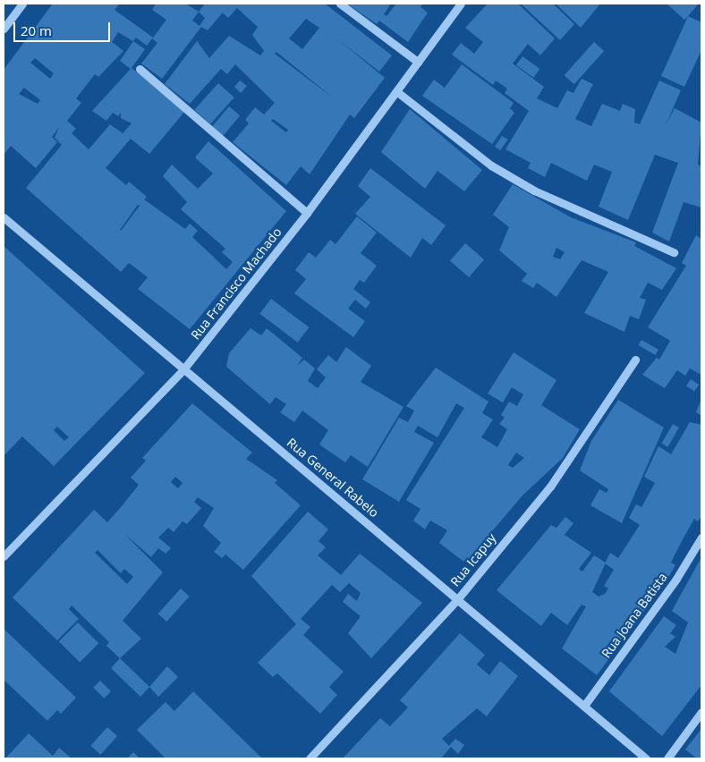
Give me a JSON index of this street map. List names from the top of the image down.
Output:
{
  "streets": {
    "street": [
      "Rua Francisco Machado",
      "Rua General Rabelo",
      "Rua Icapuy",
      "Rua Joana Batista"
    ]
  },
  "crossings": [
    ["Rua Francisco Machado", "Rua General Rabelo"],
    ["Rua General Rabelo", "Rua Icapuy"],
    ["Rua General Rabelo", "Rua Joana Batista"]
  ],
  "scale_bar": "20 m"
}
